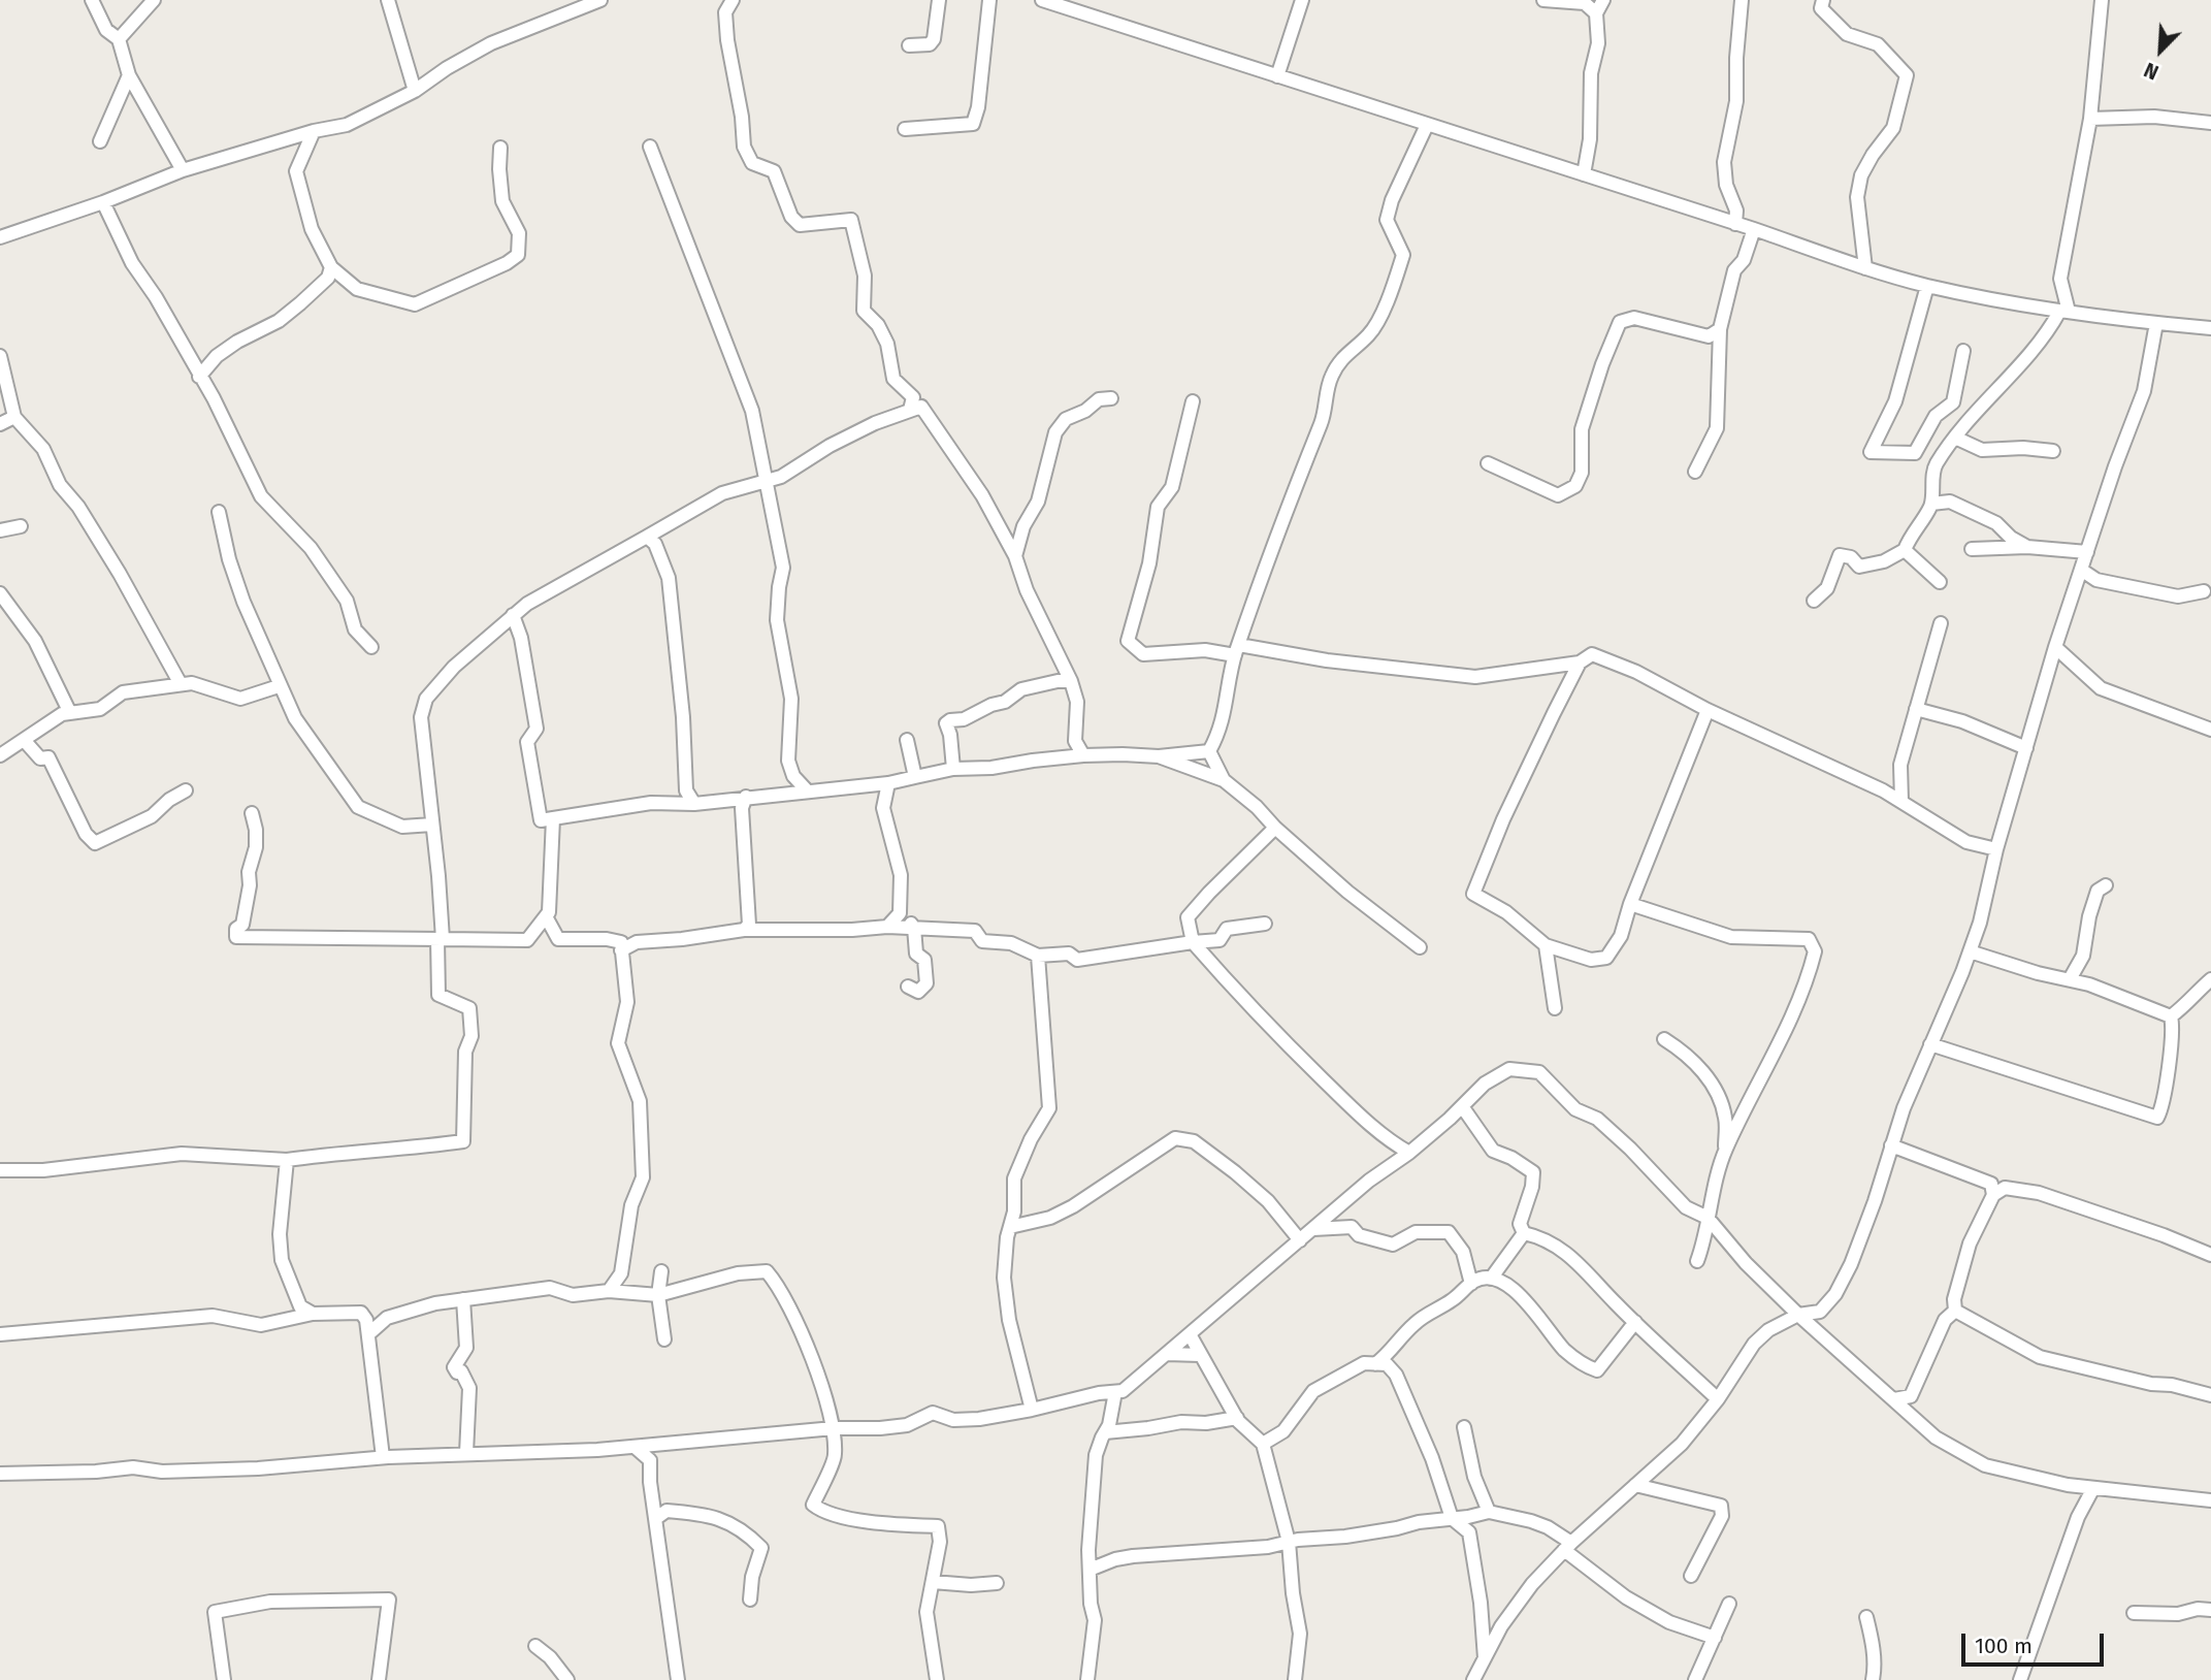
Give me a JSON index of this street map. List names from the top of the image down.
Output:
{
  "scale_bar": "100 m",
  "north": "bottom left"
}
